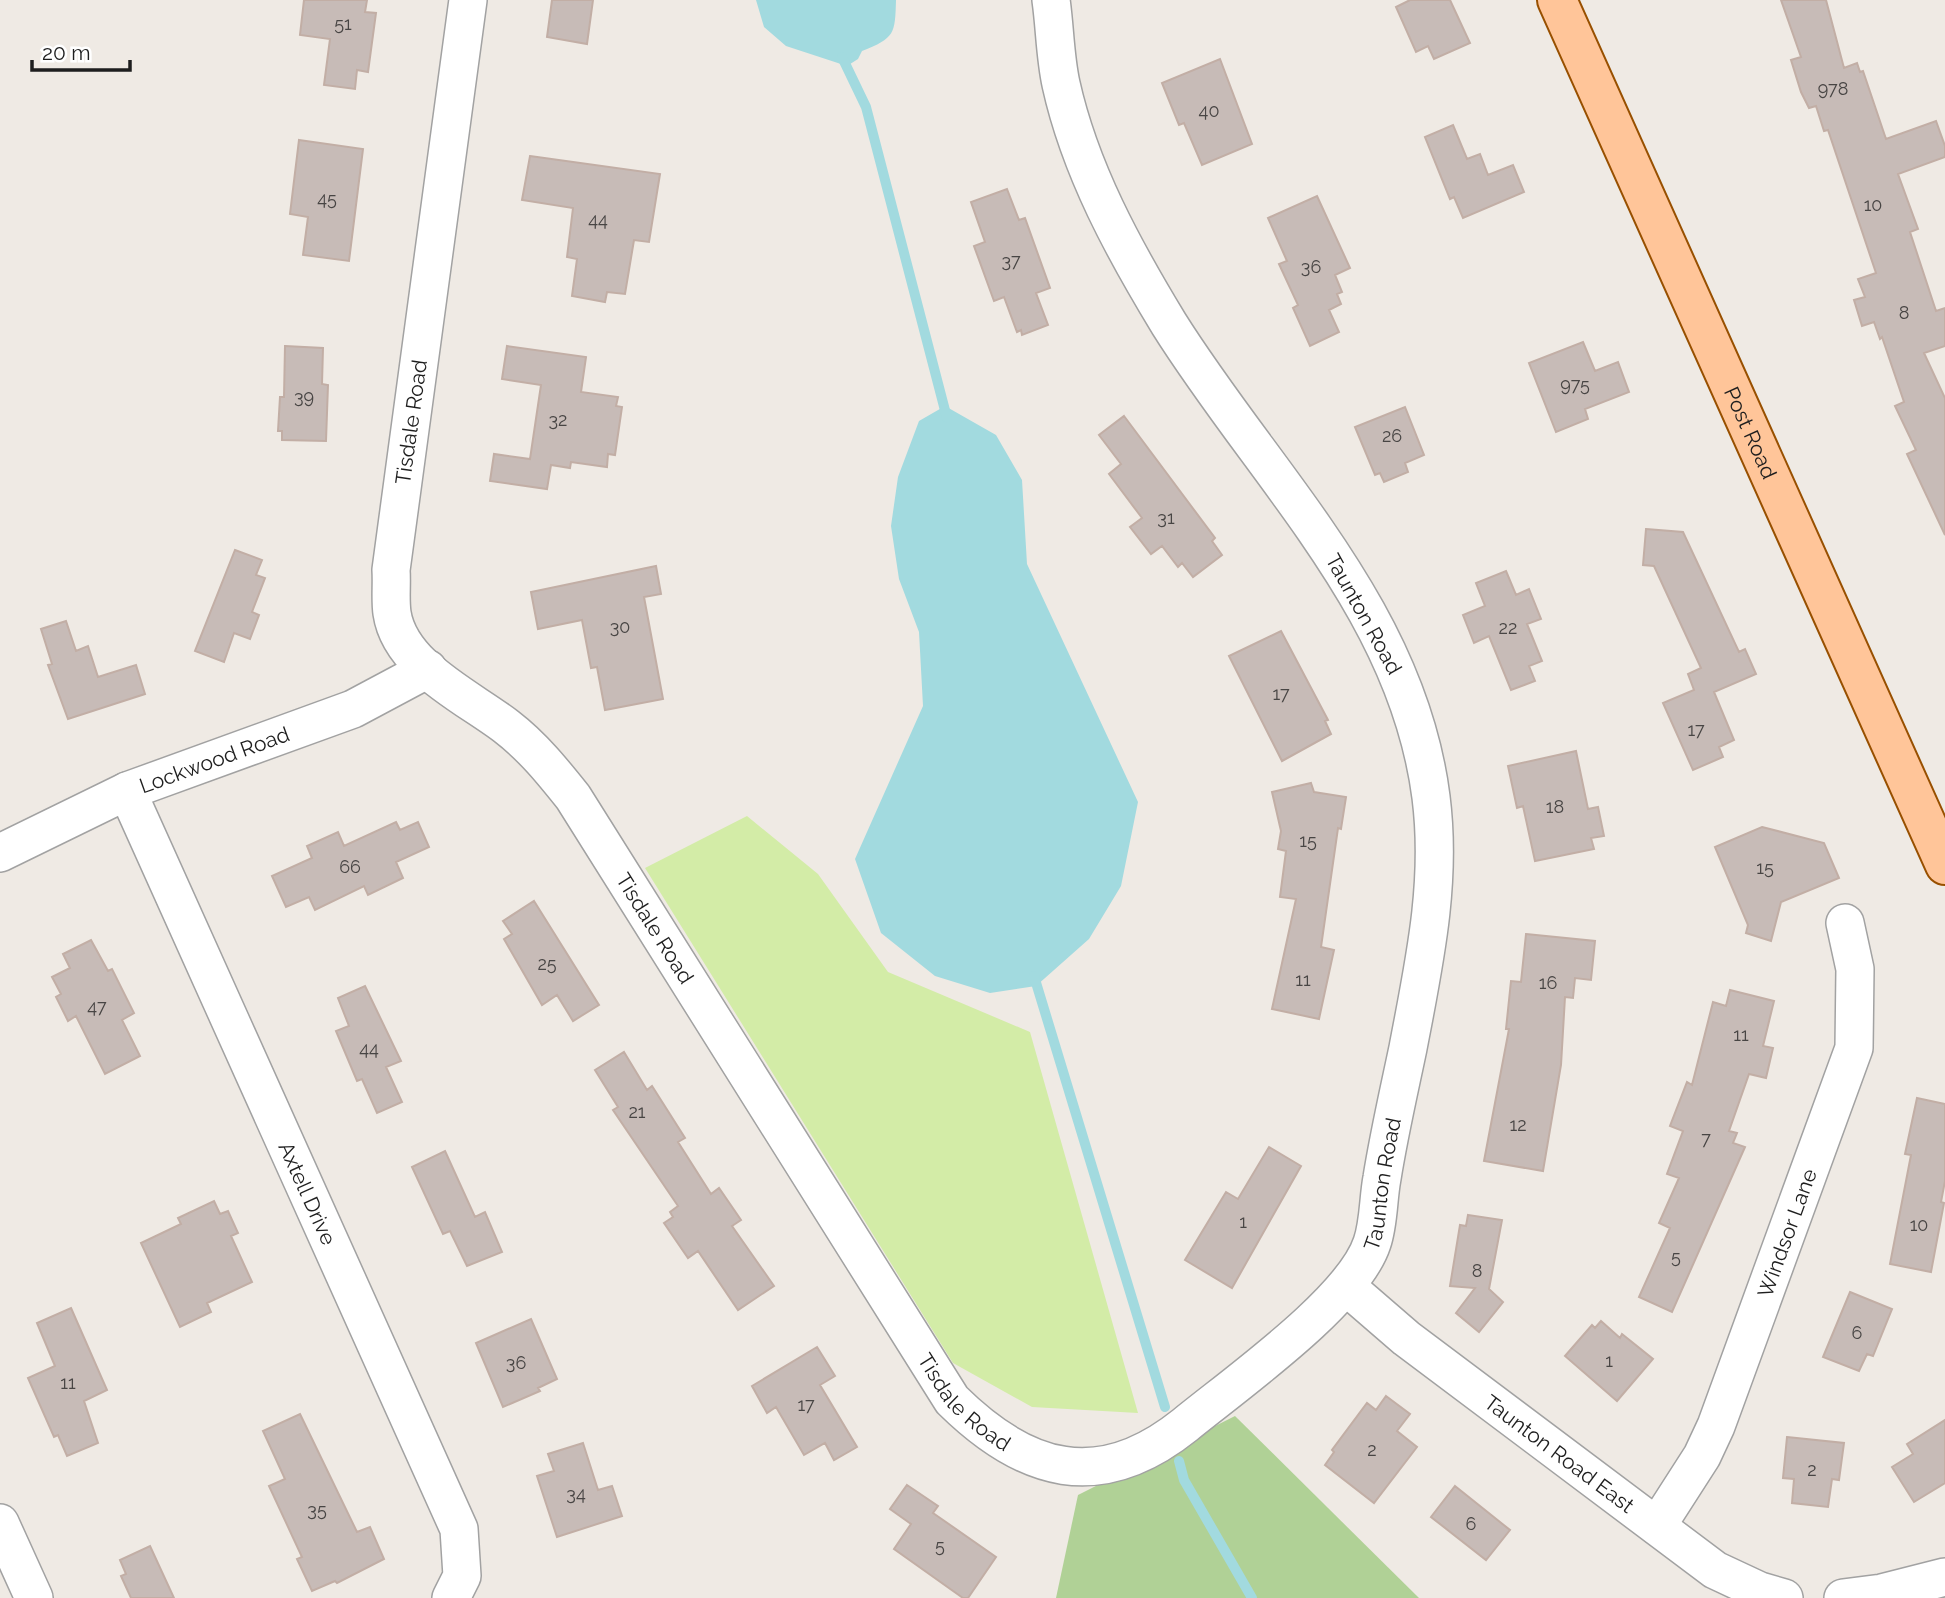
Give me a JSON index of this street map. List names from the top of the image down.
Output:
{
  "streets": {
    "main road": ["Post Road"],
    "street": [
      "Tisdale Road",
      "Taunton Road",
      "Lockwood Road",
      "Axtell Drive",
      "Windsor Lane",
      "Taunton Road East"
    ]
  },
  "crossings": [
    ["Tisdale Road", "Taunton Road"],
    ["Tisdale Road", "Lockwood Road"],
    ["Tisdale Road", "Taunton Road East"],
    ["Taunton Road", "Taunton Road East"],
    ["Lockwood Road", "Axtell Drive"],
    ["Windsor Lane", "Taunton Road East"]
  ],
  "house_numbers": [
    "51",
    "978",
    "40",
    "45",
    "10",
    "44",
    "37",
    "36",
    "8",
    "975",
    "39",
    "32",
    "26",
    "31",
    "30",
    "22",
    "17",
    "17",
    "18",
    "15",
    "66",
    "15",
    "25",
    "11",
    "16",
    "47",
    "11",
    "44",
    "21",
    "12",
    "7",
    "1",
    "10",
    "5",
    "8",
    "6",
    "1",
    "36",
    "11",
    "17",
    "2",
    "2",
    "34",
    "35",
    "6",
    "5"
  ],
  "scale_bar": "20 m"
}
